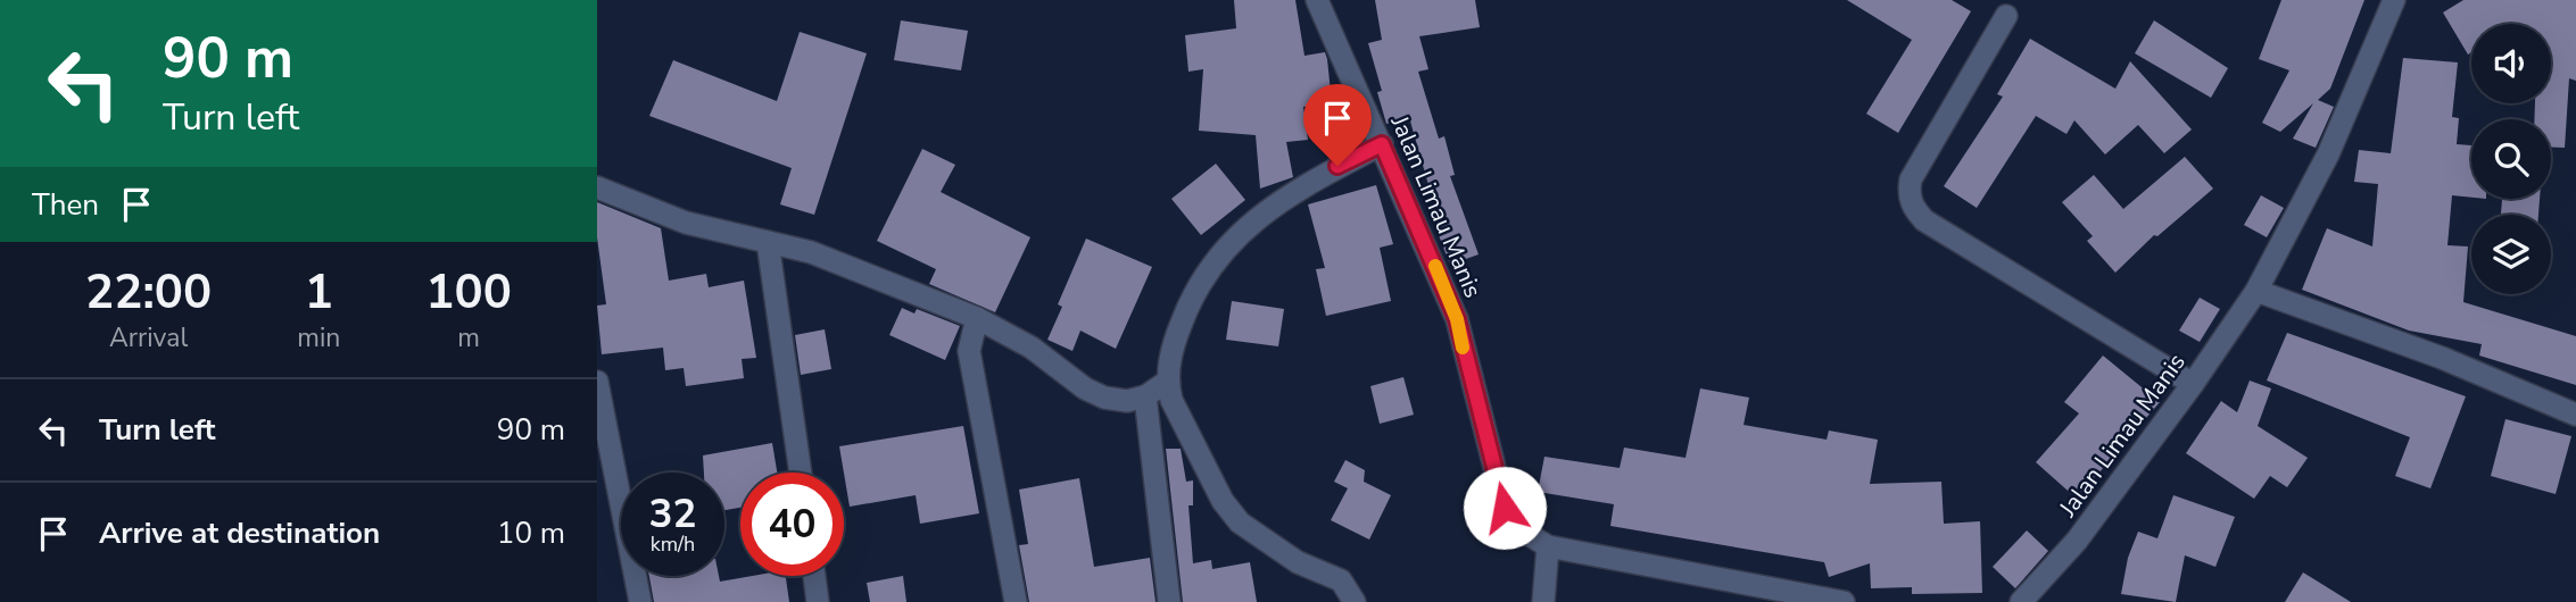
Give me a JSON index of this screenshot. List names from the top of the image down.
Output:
{
  "streets": {
    "street": ["Jalan Limau Manis"]
  },
  "page": {
    "turn": ["90 m", "Turn left"],
    "then": "Then",
    "eta": [
      "22:00",
      "Arrival",
      "1",
      "min",
      "100",
      "m"
    ],
    "list": [
      {
        "name": "Turn left",
        "value": "90 m"
      },
      {
        "name": "Arrive at destination",
        "value": "10 m"
      }
    ],
    "speed": "32 km/h",
    "limit": "40"
  }
}
